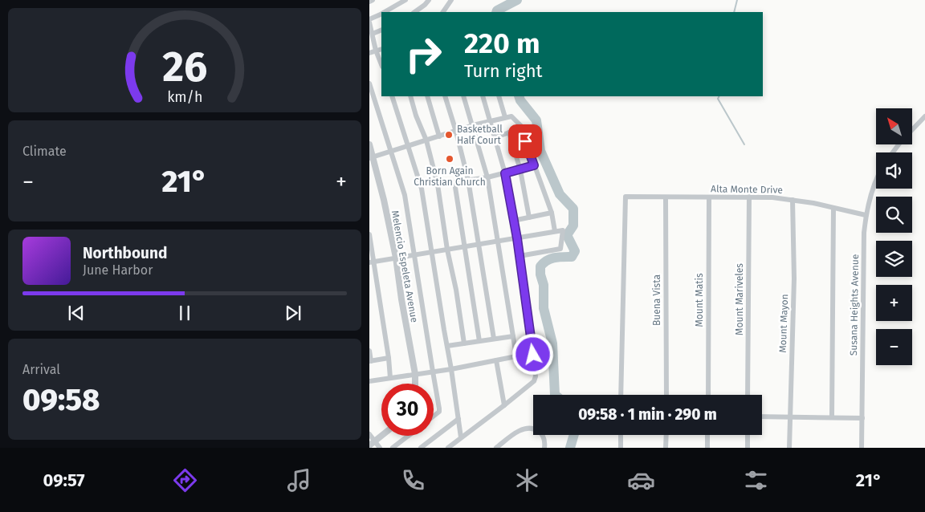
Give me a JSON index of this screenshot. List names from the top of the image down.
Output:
{
  "streets": {
    "street": [
      "Alta Monte Drive",
      "Melencio Espeleta Avenue",
      "Mount Mariveles",
      "Buena Vista",
      "Mount Matis",
      "Susana Heights Avenue",
      "Mount Mayon"
    ]
  },
  "crossings": [
    ["Alta Monte Drive", "Mount Mariveles"],
    ["Alta Monte Drive", "Buena Vista"],
    ["Alta Monte Drive", "Mount Matis"],
    ["Alta Monte Drive", "Susana Heights Avenue"],
    ["Alta Monte Drive", "Mount Mayon"]
  ],
  "places": ["Basketball Half Court", "Born Again Christian Church"],
  "north": "top left",
  "page": {
    "turn": ["220 m", "Turn right"],
    "map_buttons": ["+", "−"],
    "tile": [
      "Climate",
      ["Arrival", "09:58"]
    ],
    "heat": ["−", "21°", "+"],
    "song": ["Northbound", "June Harbor"],
    "limit": "30",
    "trip": "09:58 · 1 min · 290 m",
    "tabs": ["09:57", "21°"],
    "gauge": ["26", "km/h"]
  }
}
